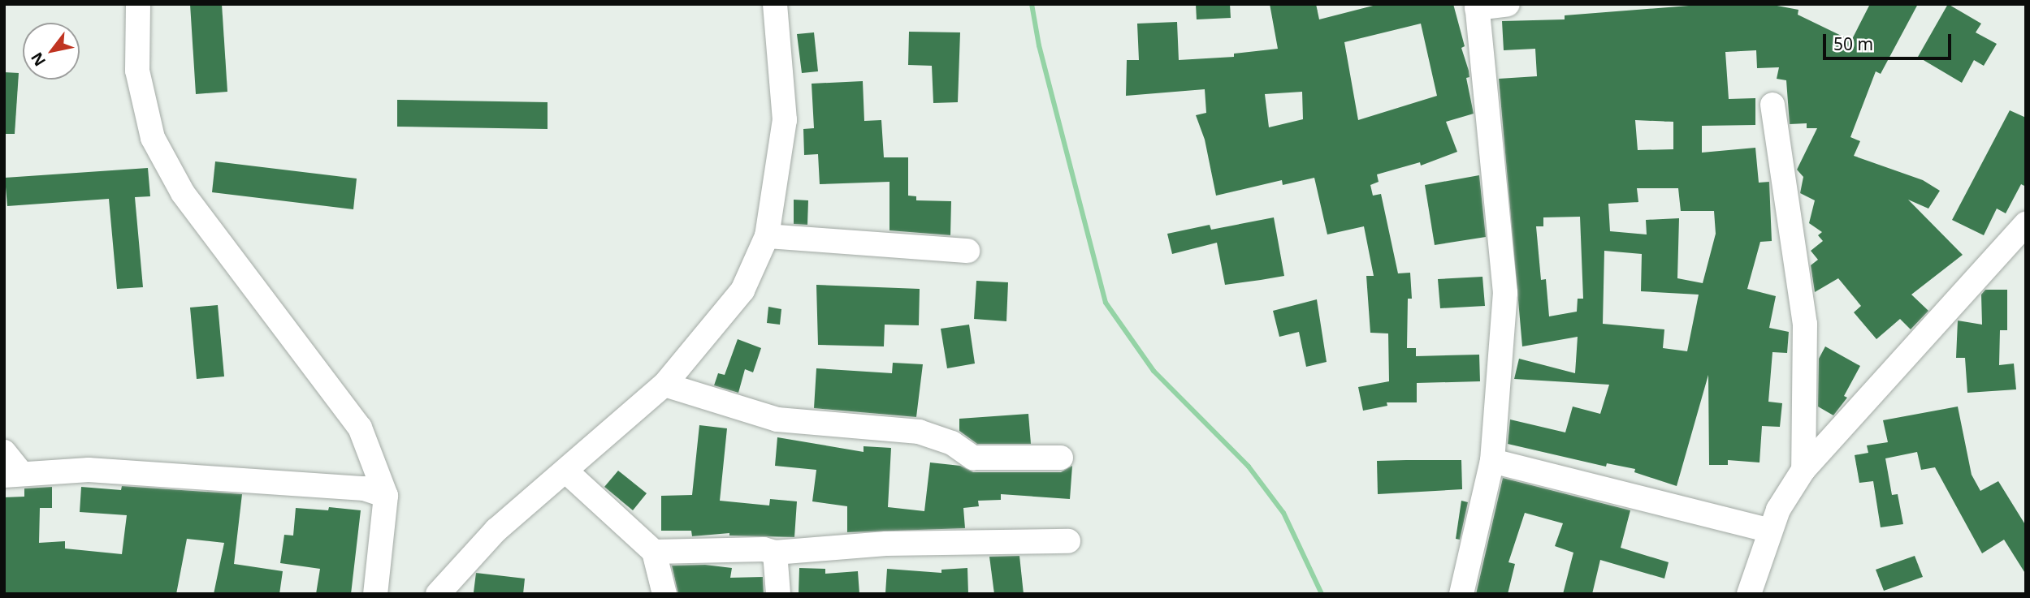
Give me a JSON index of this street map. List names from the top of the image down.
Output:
{
  "scale_bar": "50 m",
  "north": "bottom left"
}
